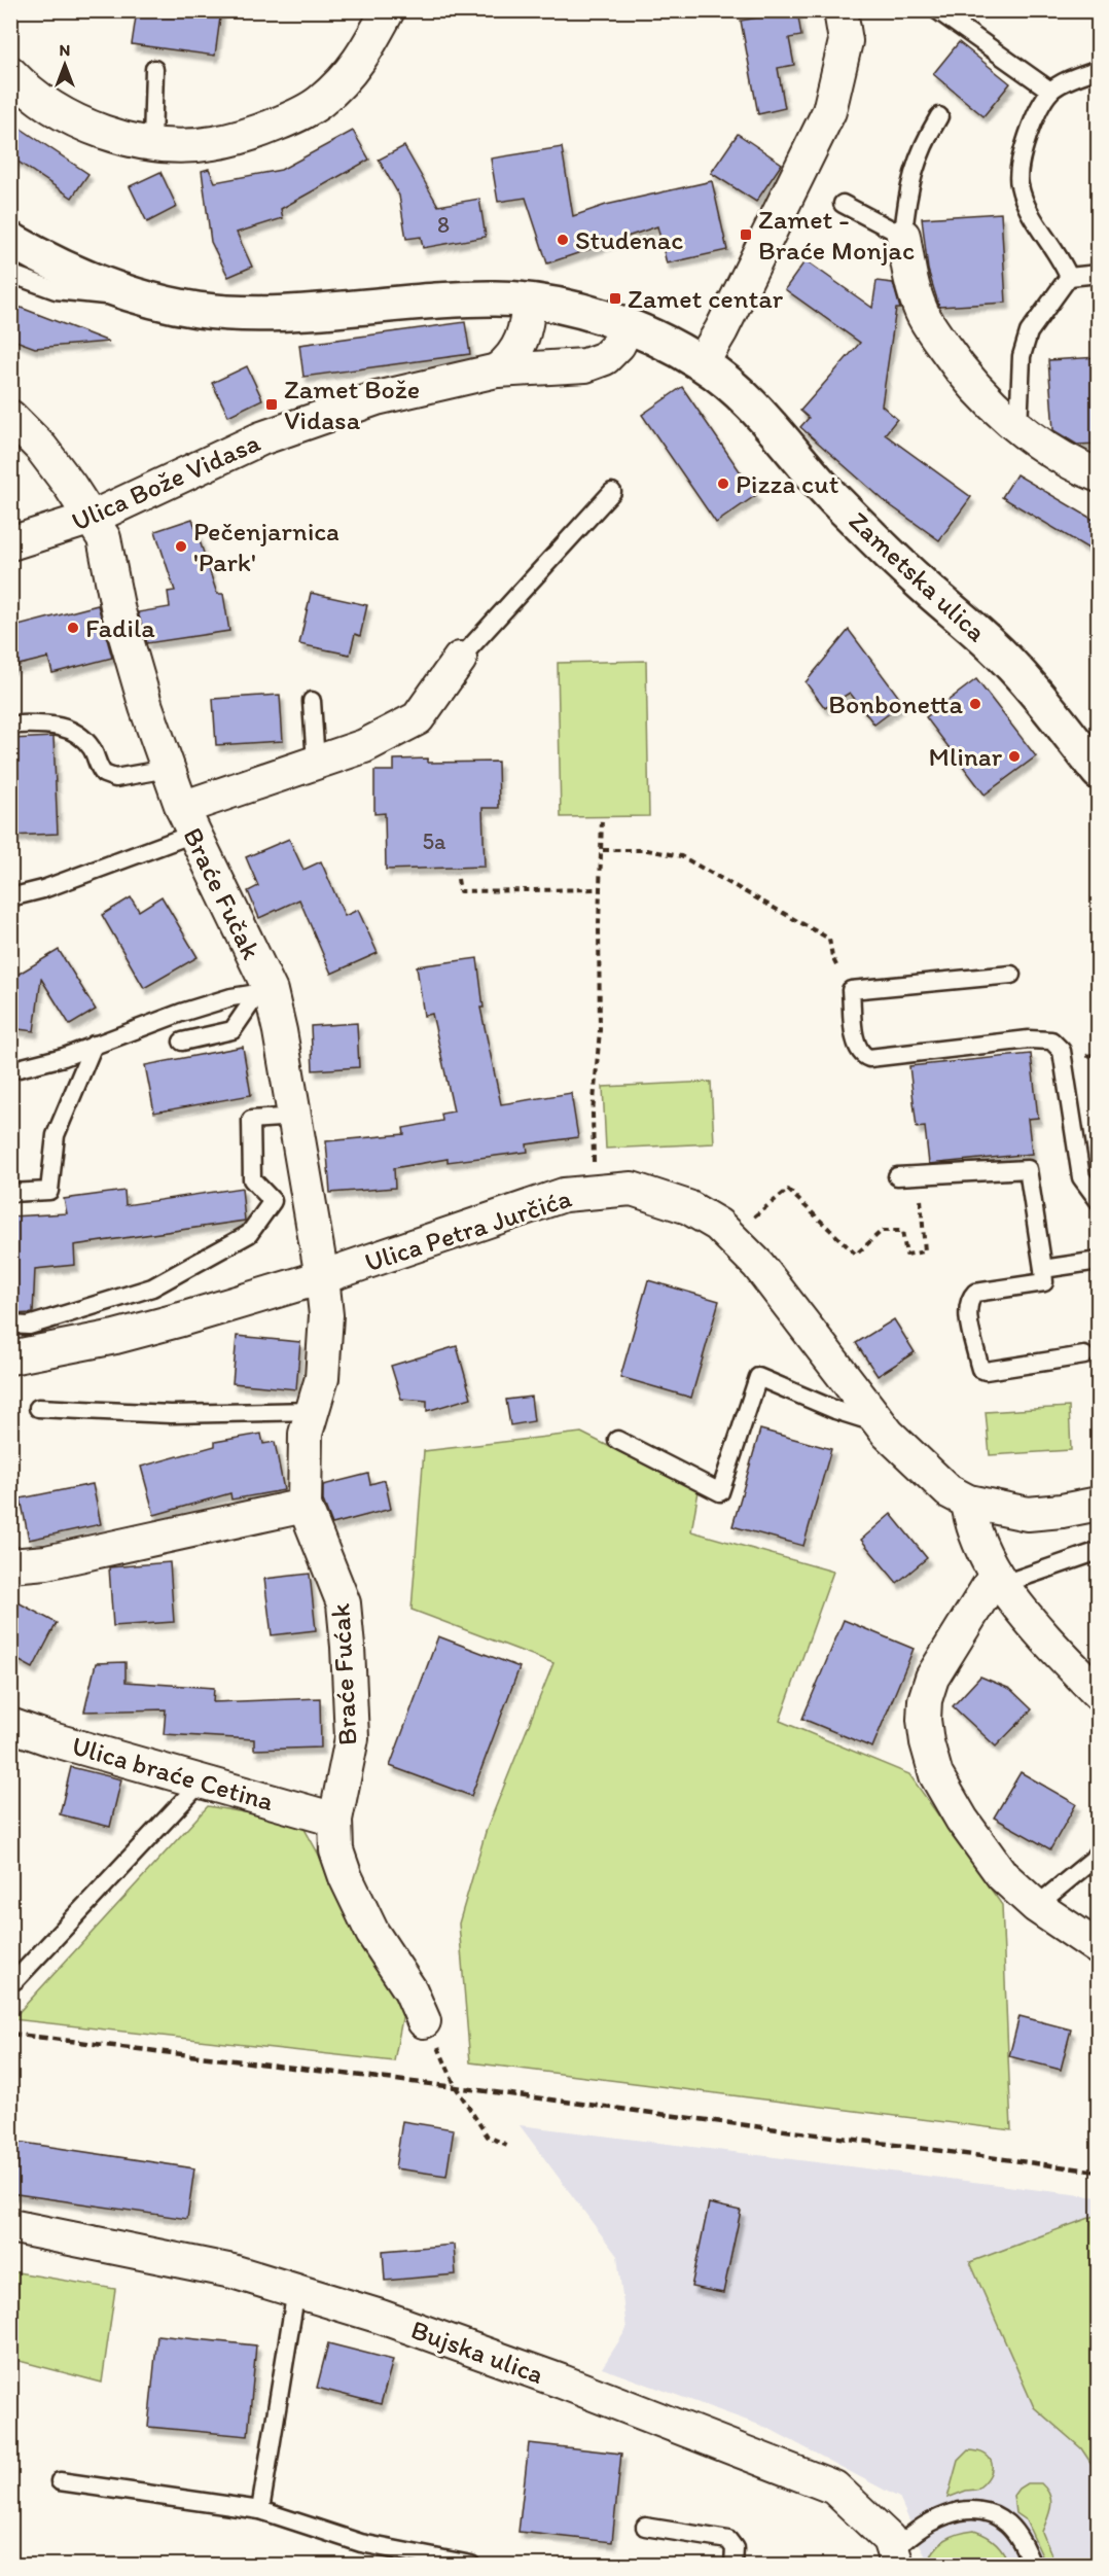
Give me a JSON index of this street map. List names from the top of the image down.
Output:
{
  "streets": {
    "main road": ["Zametska ulica"],
    "street": [
      "Ulica Bože Vidasa",
      "Braće Fučak",
      "Ulica Petra Jurčića",
      "Braće Fućak",
      "Ulica braće Cetina",
      "Bujska ulica"
    ]
  },
  "crossings": [
    ["Ulica Bože Vidasa", "Zametska ulica"],
    ["Ulica Bože Vidasa", "Braće Fučak"],
    ["Braće Fučak", "Ulica Petra Jurčića"],
    ["Braće Fučak", "Braće Fućak"],
    ["Ulica Petra Jurčića", "Braće Fućak"],
    ["Braće Fućak", "Ulica braće Cetina"]
  ],
  "places": {
    "transit": ["Zamet - Braće Monjac", "Zamet centar", "Zamet Bože Vidasa"],
    "other": [
      "Studenac",
      "Pizza cut",
      "Pečenjarnica 'Park'",
      "Fadila",
      "Bonbonetta",
      "Mlinar"
    ]
  },
  "house_numbers": ["8", "5a"],
  "north": "top"
}
